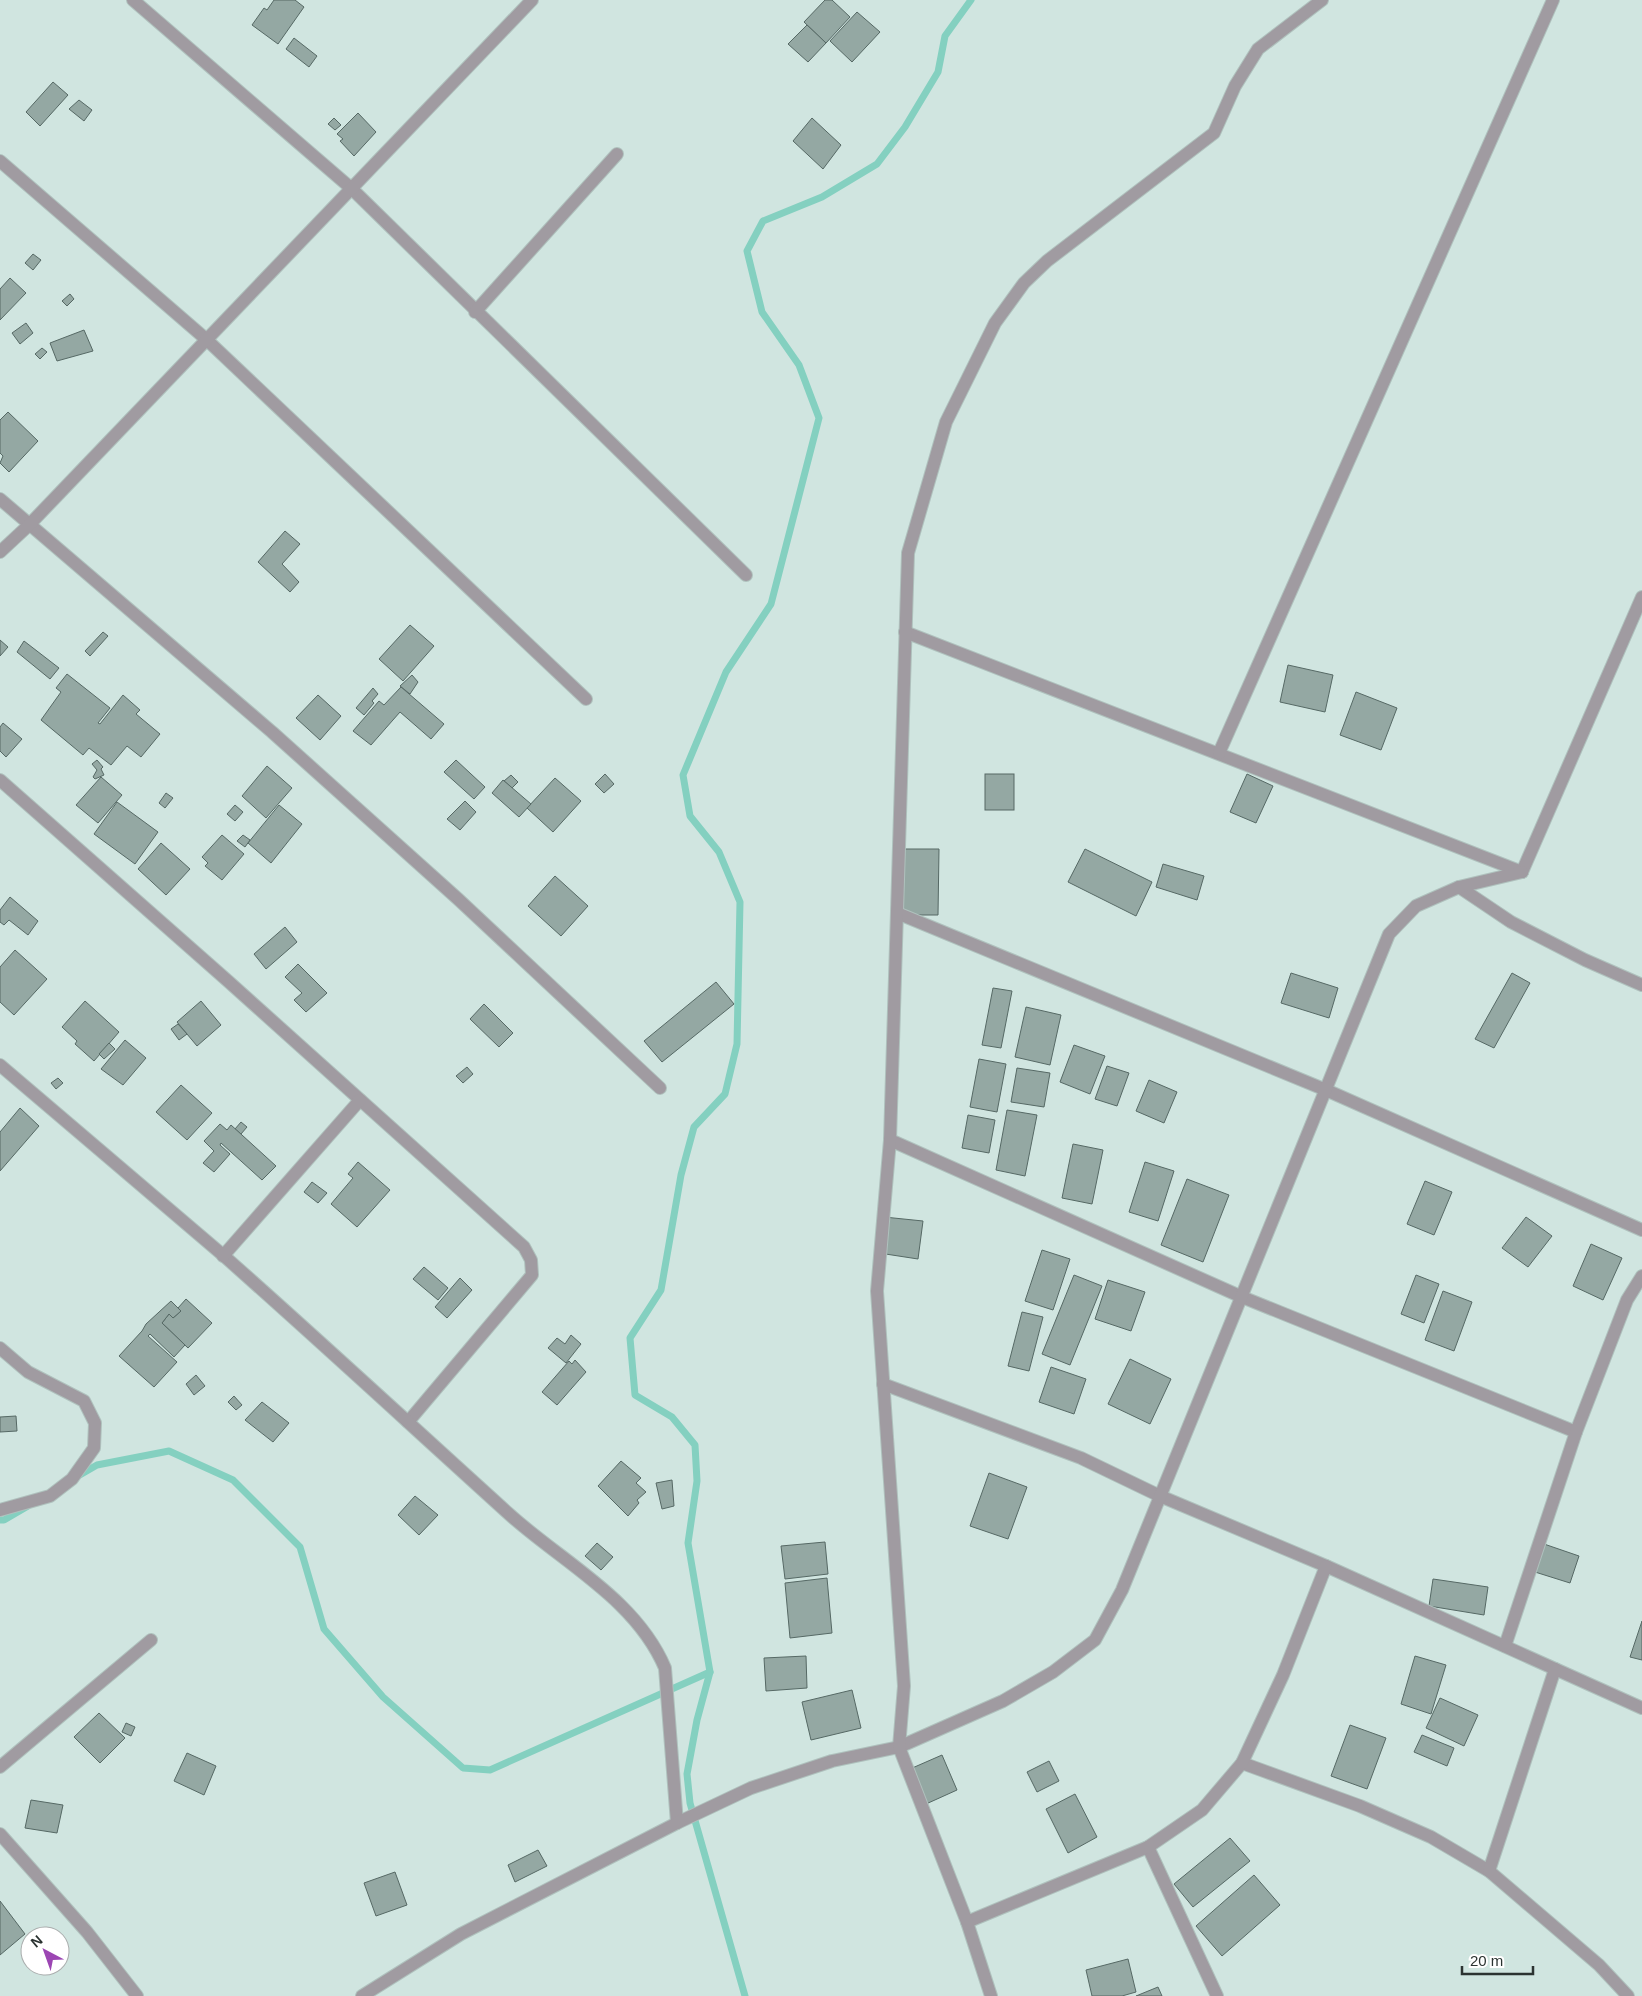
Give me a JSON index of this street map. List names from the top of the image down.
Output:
{
  "scale_bar": "20 m",
  "north": "top left"
}
